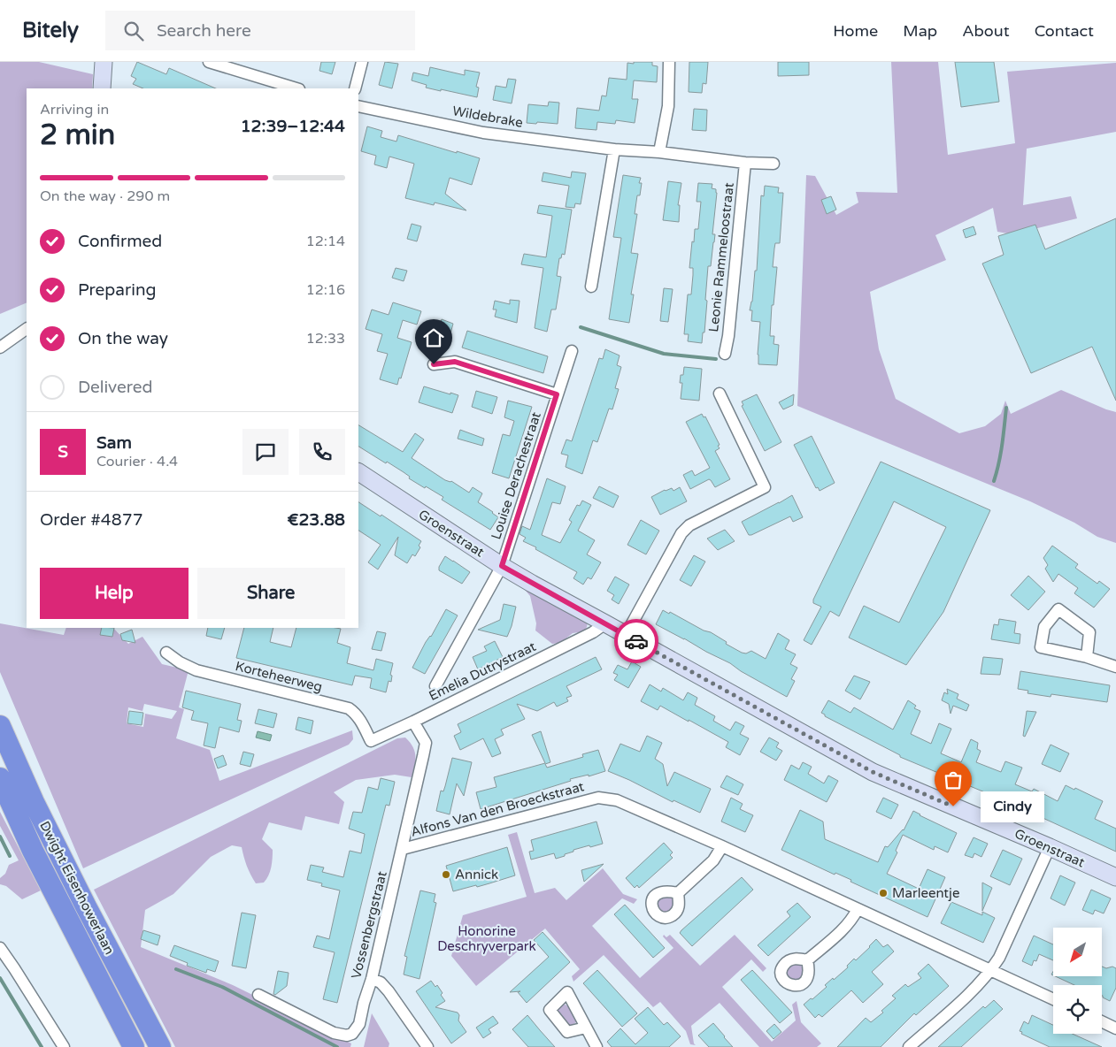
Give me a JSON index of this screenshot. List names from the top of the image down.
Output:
{
  "streets": {
    "highway": ["Dwight Eisenhowerlaan"],
    "street": [
      "Wildebrake",
      "Leonie Rammeloostraat",
      "Louise Derachestraat",
      "Groenstraat",
      "Emelia Dutrystraat",
      "Korteheerweg",
      "Alfons Van den Broeckstraat",
      "Vossenbergstraat"
    ]
  },
  "crossings": [
    ["Wildebrake", "Leonie Rammeloostraat"],
    ["Louise Derachestraat", "Groenstraat"],
    ["Louise Derachestraat", "Emelia Dutrystraat"],
    ["Groenstraat", "Emelia Dutrystraat"],
    ["Emelia Dutrystraat", "Korteheerweg"],
    ["Emelia Dutrystraat", "Vossenbergstraat"],
    ["Alfons Van den Broeckstraat", "Vossenbergstraat"]
  ],
  "parks": ["Honorine Deschryverpark"],
  "places": ["Cindy", "Annick", "Marleentje"],
  "north": "bottom left",
  "page": {
    "header": "Bitely",
    "search": "Search here",
    "nav": [
      "Home",
      "Map",
      "About",
      "Contact"
    ],
    "heading": ["2 min", "Arriving in", "12:39–12:44"],
    "panel": [
      "Sam",
      "Courier · 4.4",
      "Order #4877",
      "€23.88"
    ],
    "bar": "On the way · 290 m",
    "list": [
      ["Confirmed", "12:14"],
      ["Preparing", "12:16"],
      ["On the way", "12:33"],
      "Delivered"
    ],
    "round": "S",
    "buttons": ["Help", "Share"],
    "bubble": "Cindy"
  }
}
